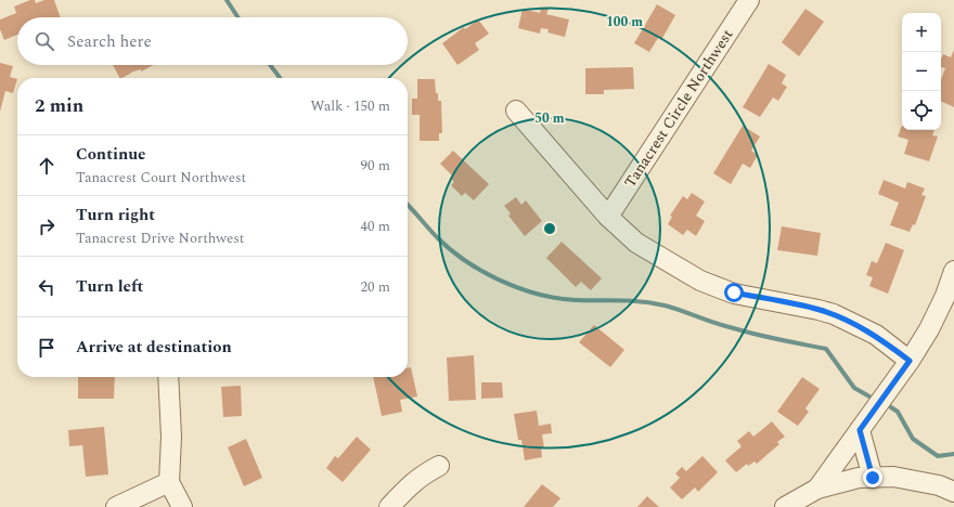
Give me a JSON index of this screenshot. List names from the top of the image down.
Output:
{
  "streets": {
    "street": ["Tanacrest Circle Northwest"]
  },
  "page": {
    "map_buttons": ["+", "−"],
    "search": "Search here",
    "heading": ["2 min", "Walk · 150 m"],
    "list": [
      ["Continue", "Tanacrest Court Northwest", "90 m"],
      ["Turn right", "Tanacrest Drive Northwest", "40 m"],
      ["Turn left", "20 m"],
      "Arrive at destination"
    ]
  },
  "rings": ["100 m", "50 m"]
}
